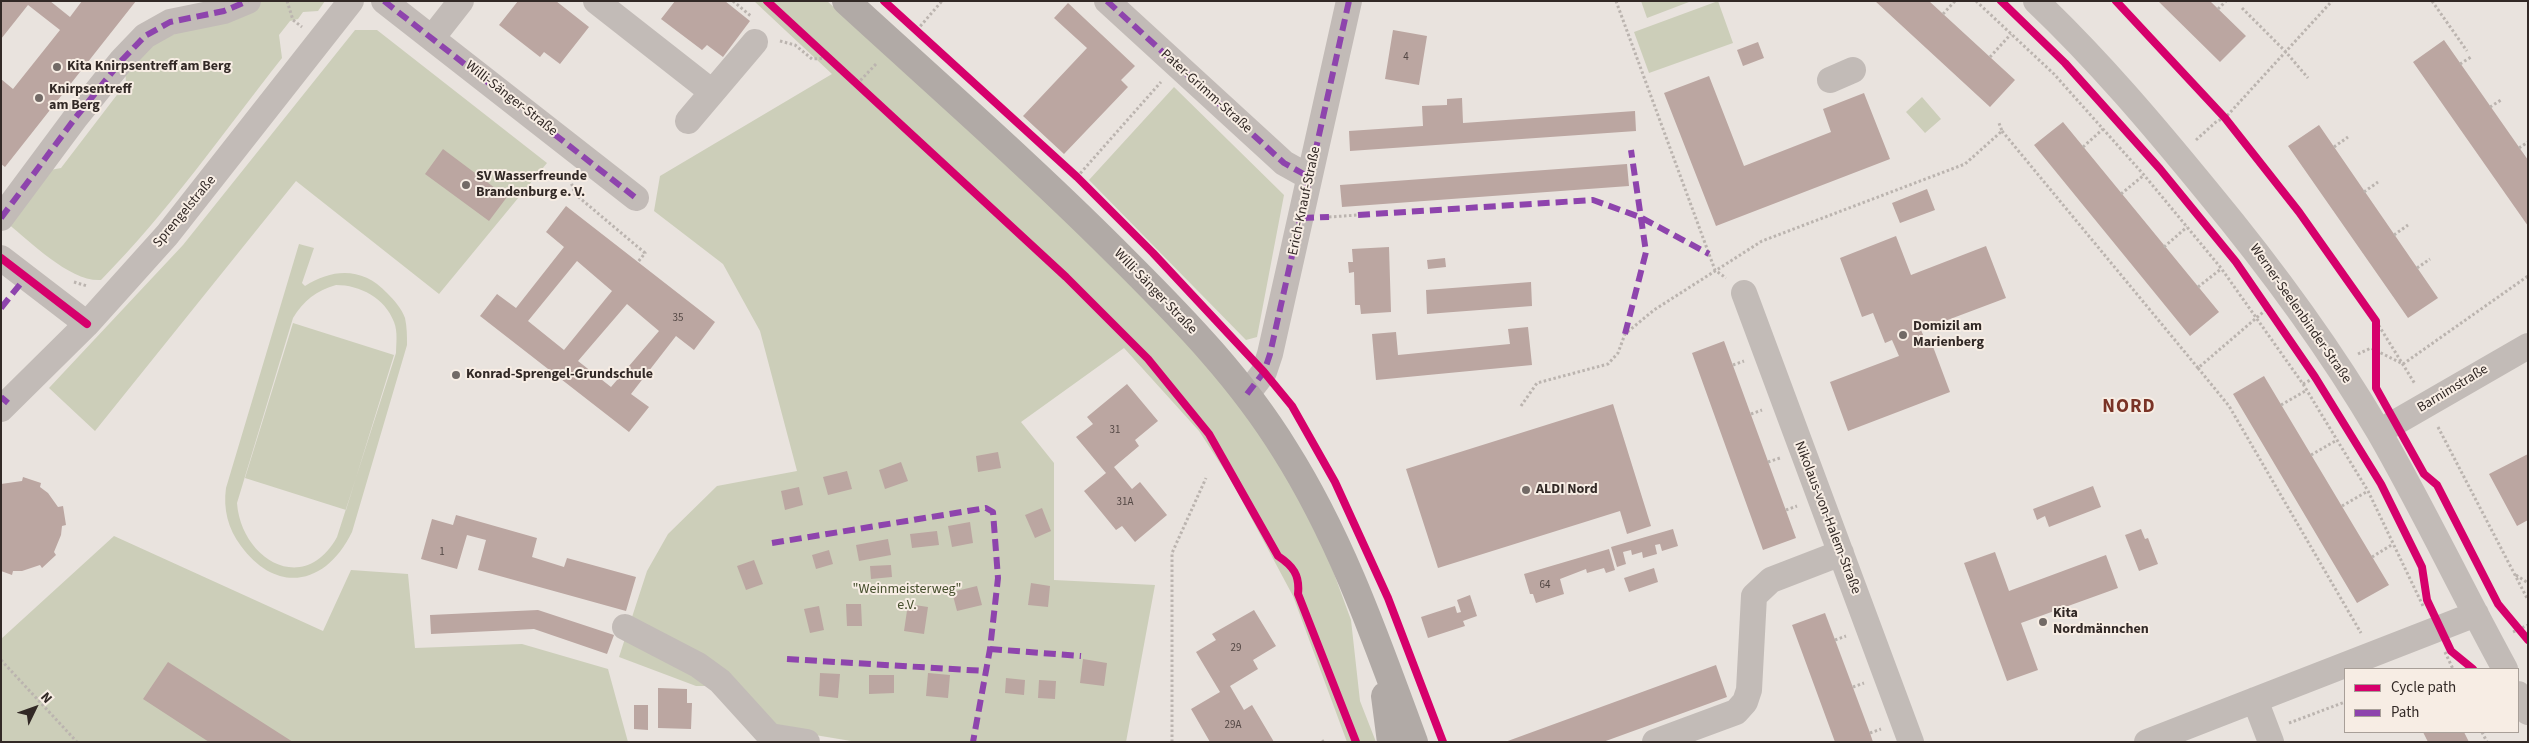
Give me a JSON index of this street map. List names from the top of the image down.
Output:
{
  "streets": {
    "main road": ["Willi-Sänger-Straße"],
    "street": [
      "Pater-Grimm-Straße",
      "Erich-Knauf-Straße",
      "Sprengelstraße",
      "Werner-Seelenbinder-Straße",
      "Barnimstraße",
      "Nikolaus-von-Halem-Straße"
    ]
  },
  "crossings": [
    ["Pater-Grimm-Straße", "Erich-Knauf-Straße"],
    ["Willi-Sänger-Straße", "Erich-Knauf-Straße"],
    ["Werner-Seelenbinder-Straße", "Barnimstraße"]
  ],
  "districts": ["NORD"],
  "parks": ["\"Weinmeisterweg\" e.V."],
  "places": [
    "Kita Knirpsentreff am Berg",
    "Knirpsentreff am Berg",
    "SV Wasserfreunde Brandenburg e. V.",
    "Domizil am Marienberg",
    "Konrad-Sprengel-Grundschule",
    "ALDI Nord",
    "Kita Nordmännchen"
  ],
  "house_numbers": [
    "4",
    "35",
    "31",
    "31A",
    "1",
    "64",
    "29",
    "29A"
  ],
  "legend": ["Cycle path", "Path"],
  "north": "top right"
}
